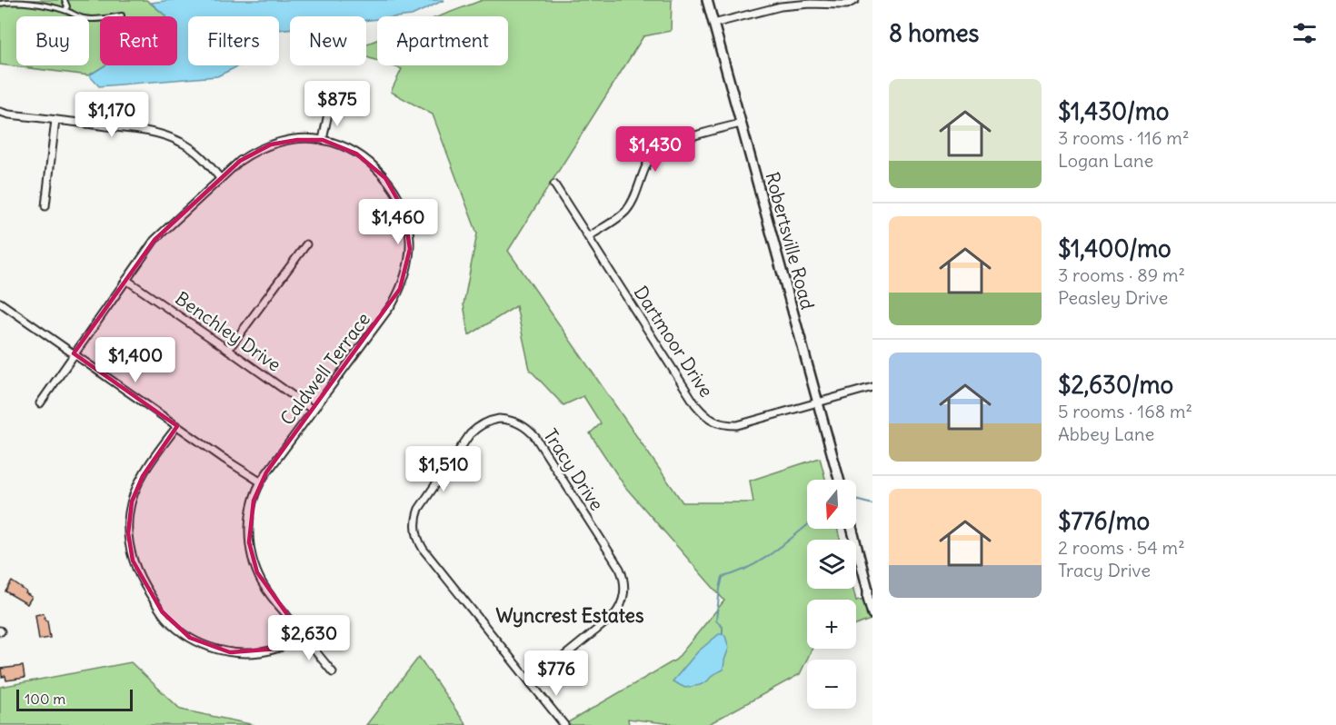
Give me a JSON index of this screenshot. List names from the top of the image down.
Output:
{
  "streets": {
    "street": [
      "Robertsville Road",
      "Benchley Drive",
      "Dartmoor Drive",
      "Caldwell Terrace",
      "Tracy Drive"
    ]
  },
  "crossings": [
    ["Robertsville Road", "Dartmoor Drive"],
    ["Benchley Drive", "Caldwell Terrace"]
  ],
  "districts": ["Wyncrest Estates"],
  "scale_bar": "100 m",
  "north": "bottom",
  "page": {
    "heading": "8 homes",
    "chip": [
      "Buy",
      "Rent",
      "Filters",
      "New",
      "Apartment"
    ],
    "list": [
      {
        "name": "$1,430/mo",
        "note": "3 rooms · 116 m² · Logan Lane"
      },
      {
        "name": "$1,400/mo",
        "note": "3 rooms · 89 m² · Peasley Drive"
      },
      {
        "name": "$2,630/mo",
        "note": "5 rooms · 168 m² · Abbey Lane"
      },
      {
        "name": "$776/mo",
        "note": "2 rooms · 54 m² · Tracy Drive"
      }
    ],
    "price": [
      "$875",
      "$1,170",
      "$1,430",
      "$1,460",
      "$1,400",
      "$1,510",
      "$2,630",
      "$776"
    ],
    "map_buttons": ["+", "−"],
    "scale": "100 m"
  }
}
